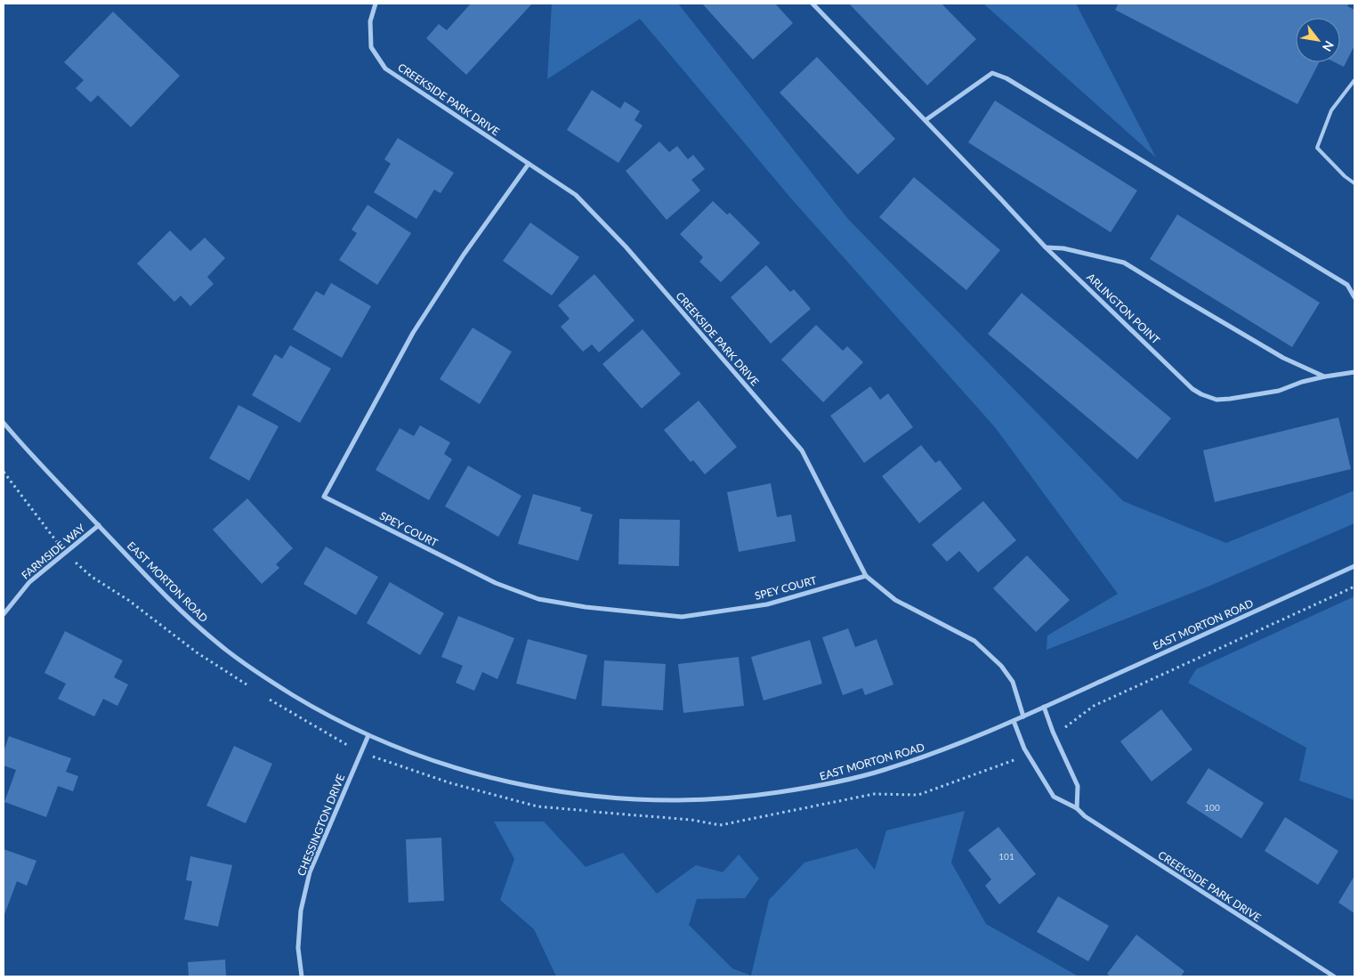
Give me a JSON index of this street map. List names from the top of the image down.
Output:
{
  "streets": {
    "street": [
      "CREEKSIDE PARK DRIVE",
      "ARLINGTON POINT",
      "SPEY COURT",
      "FARMSIDE WAY",
      "EAST MORTON ROAD",
      "CHESSINGTON DRIVE"
    ]
  },
  "crossings": [
    ["CREEKSIDE PARK DRIVE", "SPEY COURT"],
    ["CREEKSIDE PARK DRIVE", "EAST MORTON ROAD"],
    ["FARMSIDE WAY", "EAST MORTON ROAD"],
    ["EAST MORTON ROAD", "CHESSINGTON DRIVE"]
  ],
  "house_numbers": ["100", "101"],
  "north": "bottom right"
}
